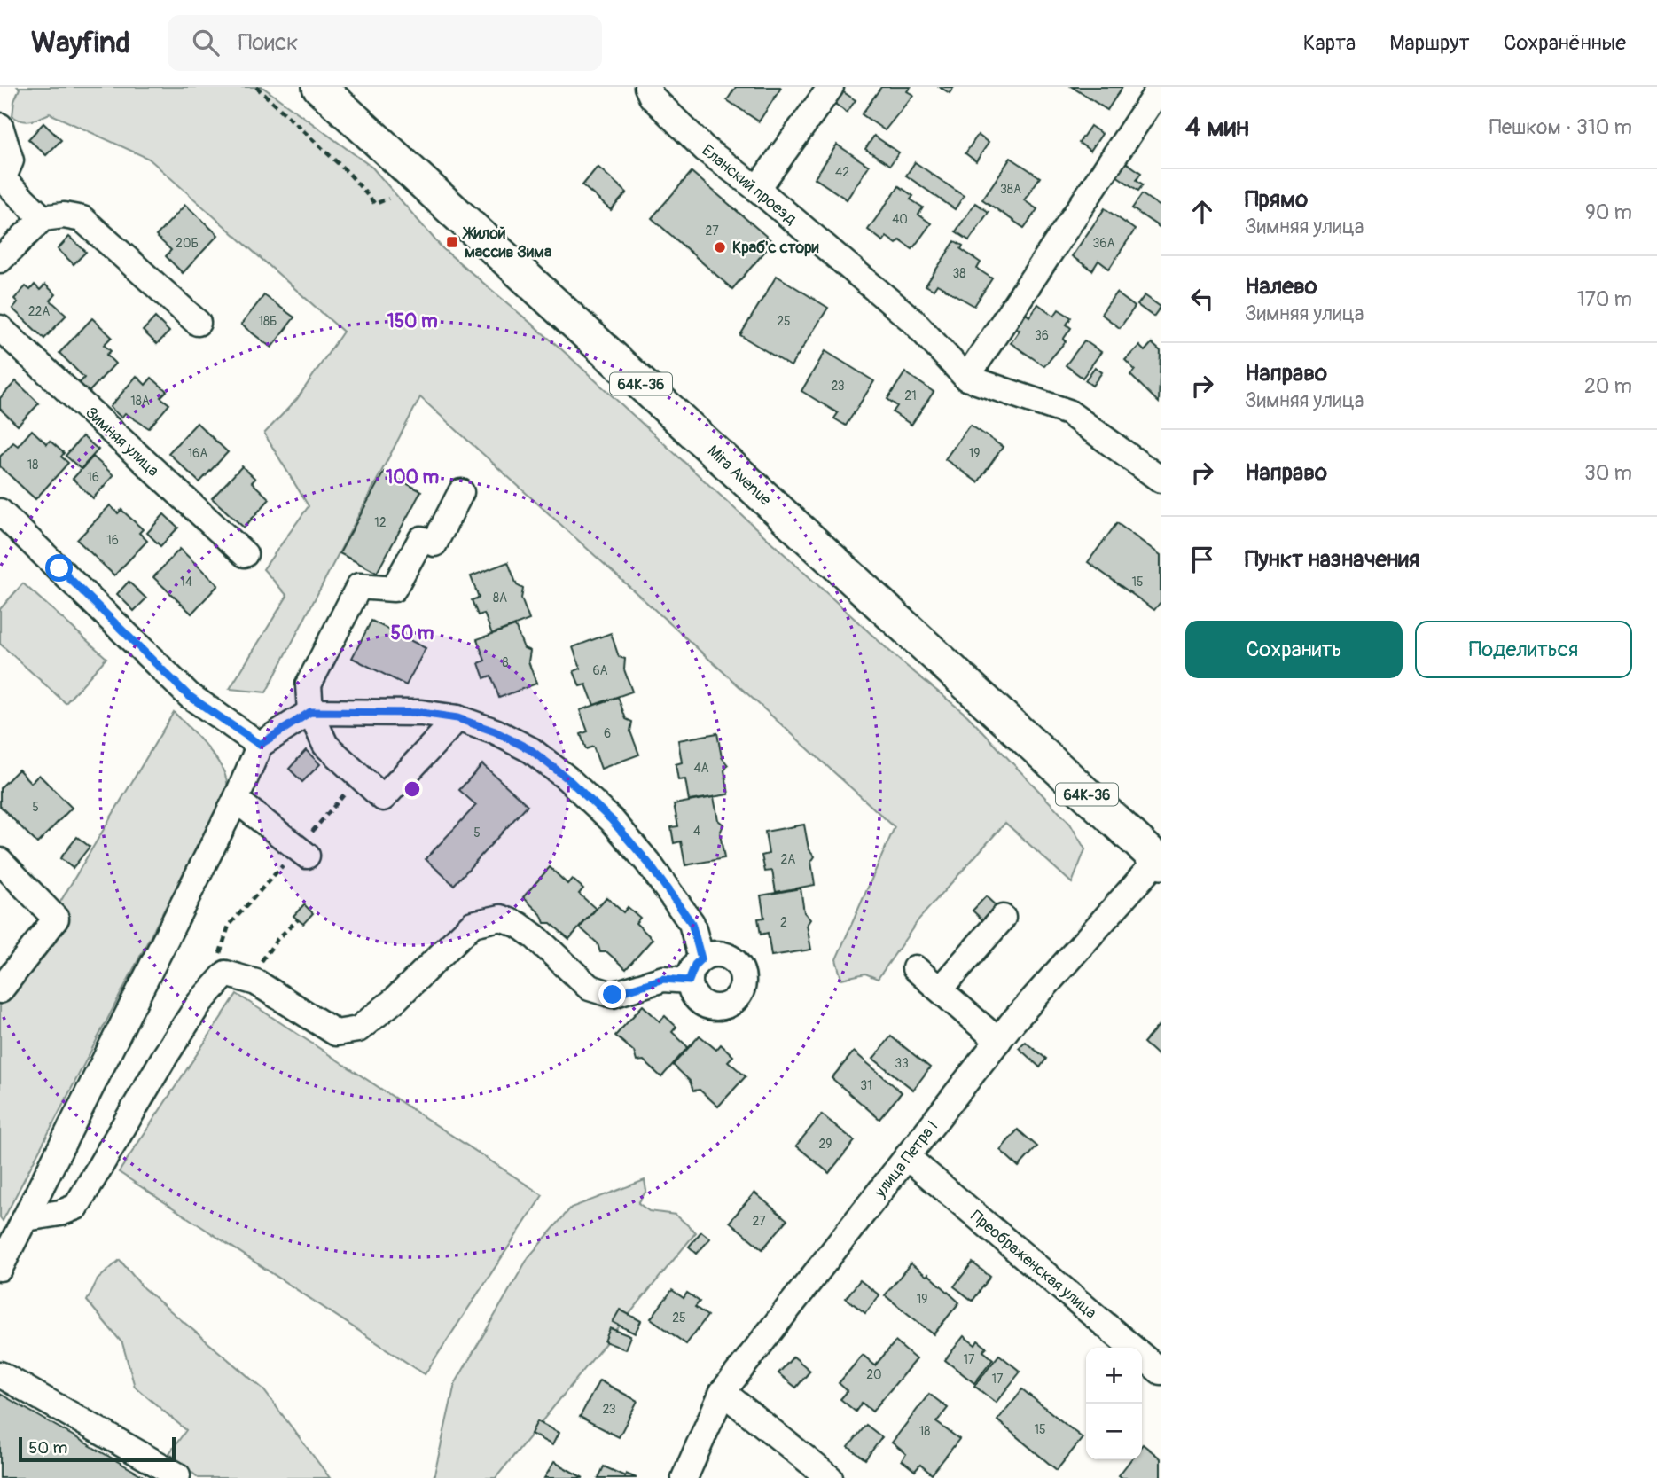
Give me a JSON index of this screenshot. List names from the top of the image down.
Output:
{
  "streets": {
    "main road": ["64К-36", "Mira Avenue"],
    "street": [
      "Еланский проезд",
      "Зимняя улица",
      "улица Петра I",
      "Преображенская улица"
    ]
  },
  "crossings": [
    ["Mira Avenue", "улица Петра I"],
    ["улица Петра I", "Преображенская улица"]
  ],
  "places": {
    "transit": ["Жилой массив Зима"],
    "other": ["Краб'с стори"]
  },
  "house_numbers": [
    "42",
    "38А",
    "40",
    "27",
    "20Б",
    "36А",
    "38",
    "22А",
    "18Б",
    "25",
    "36",
    "23",
    "21",
    "18А",
    "16А",
    "19",
    "18",
    "16",
    "12",
    "16",
    "14",
    "15",
    "8А",
    "8",
    "6А",
    "6",
    "4А",
    "5",
    "4",
    "5",
    "2А",
    "2",
    "33",
    "31",
    "29",
    "27",
    "19",
    "25",
    "17",
    "20",
    "17",
    "23",
    "15",
    "18"
  ],
  "scale_bar": "50 m",
  "page": {
    "header": "Wayfind",
    "search": "Поиск",
    "nav": ["Карта", "Маршрут", "Сохранённые"],
    "heading": ["4 мин", "Пешком · 310 m"],
    "list": [
      ["Прямо", "Зимняя улица", "90 m"],
      ["Налево", "Зимняя улица", "170 m"],
      ["Направо", "Зимняя улица", "20 m"],
      ["Направо", "30 m"],
      "Пункт назначения"
    ],
    "buttons": ["Сохранить", "Поделиться"],
    "map_buttons": ["+", "−"],
    "scale": "50 m"
  },
  "rings": ["150 m", "100 m", "50 m"]
}
